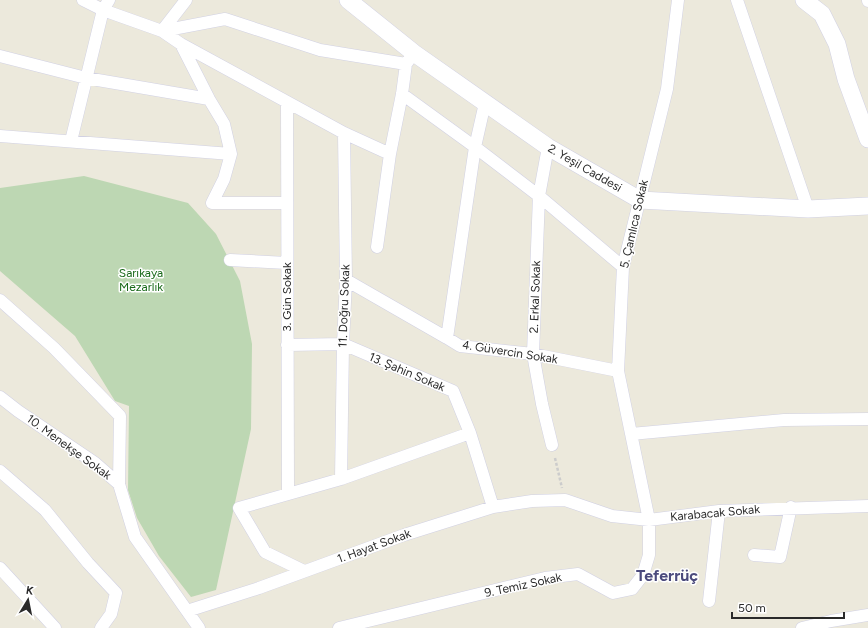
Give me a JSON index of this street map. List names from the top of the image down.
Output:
{
  "streets": {
    "main road": ["2. Yeşil Caddesi"],
    "street": [
      "5. Çamlıca Sokak",
      "3. Gün Sokak",
      "2. Erkal Sokak",
      "11. Doğru Sokak",
      "4. Güvercin Sokak",
      "13. Şahin Sokak",
      "10. Menekşe Sokak",
      "Karabacak Sokak",
      "1. Hayat Sokak",
      "9. Temiz Sokak"
    ]
  },
  "crossings": [
    ["2. Yeşil Caddesi", "5. Çamlıca Sokak"],
    ["2. Yeşil Caddesi", "2. Erkal Sokak"],
    ["5. Çamlıca Sokak", "4. Güvercin Sokak"],
    ["5. Çamlıca Sokak", "Karabacak Sokak"],
    ["5. Çamlıca Sokak", "9. Temiz Sokak"],
    ["3. Gün Sokak", "13. Şahin Sokak"],
    ["2. Erkal Sokak", "4. Güvercin Sokak"],
    ["11. Doğru Sokak", "4. Güvercin Sokak"],
    ["11. Doğru Sokak", "13. Şahin Sokak"],
    ["13. Şahin Sokak", "1. Hayat Sokak"],
    ["10. Menekşe Sokak", "1. Hayat Sokak"],
    ["Karabacak Sokak", "1. Hayat Sokak"],
    ["Karabacak Sokak", "9. Temiz Sokak"]
  ],
  "districts": ["Teferrüç"],
  "parks": ["Sarıkaya Mezarlık"],
  "scale_bar": "50 m",
  "north": "top"
}
